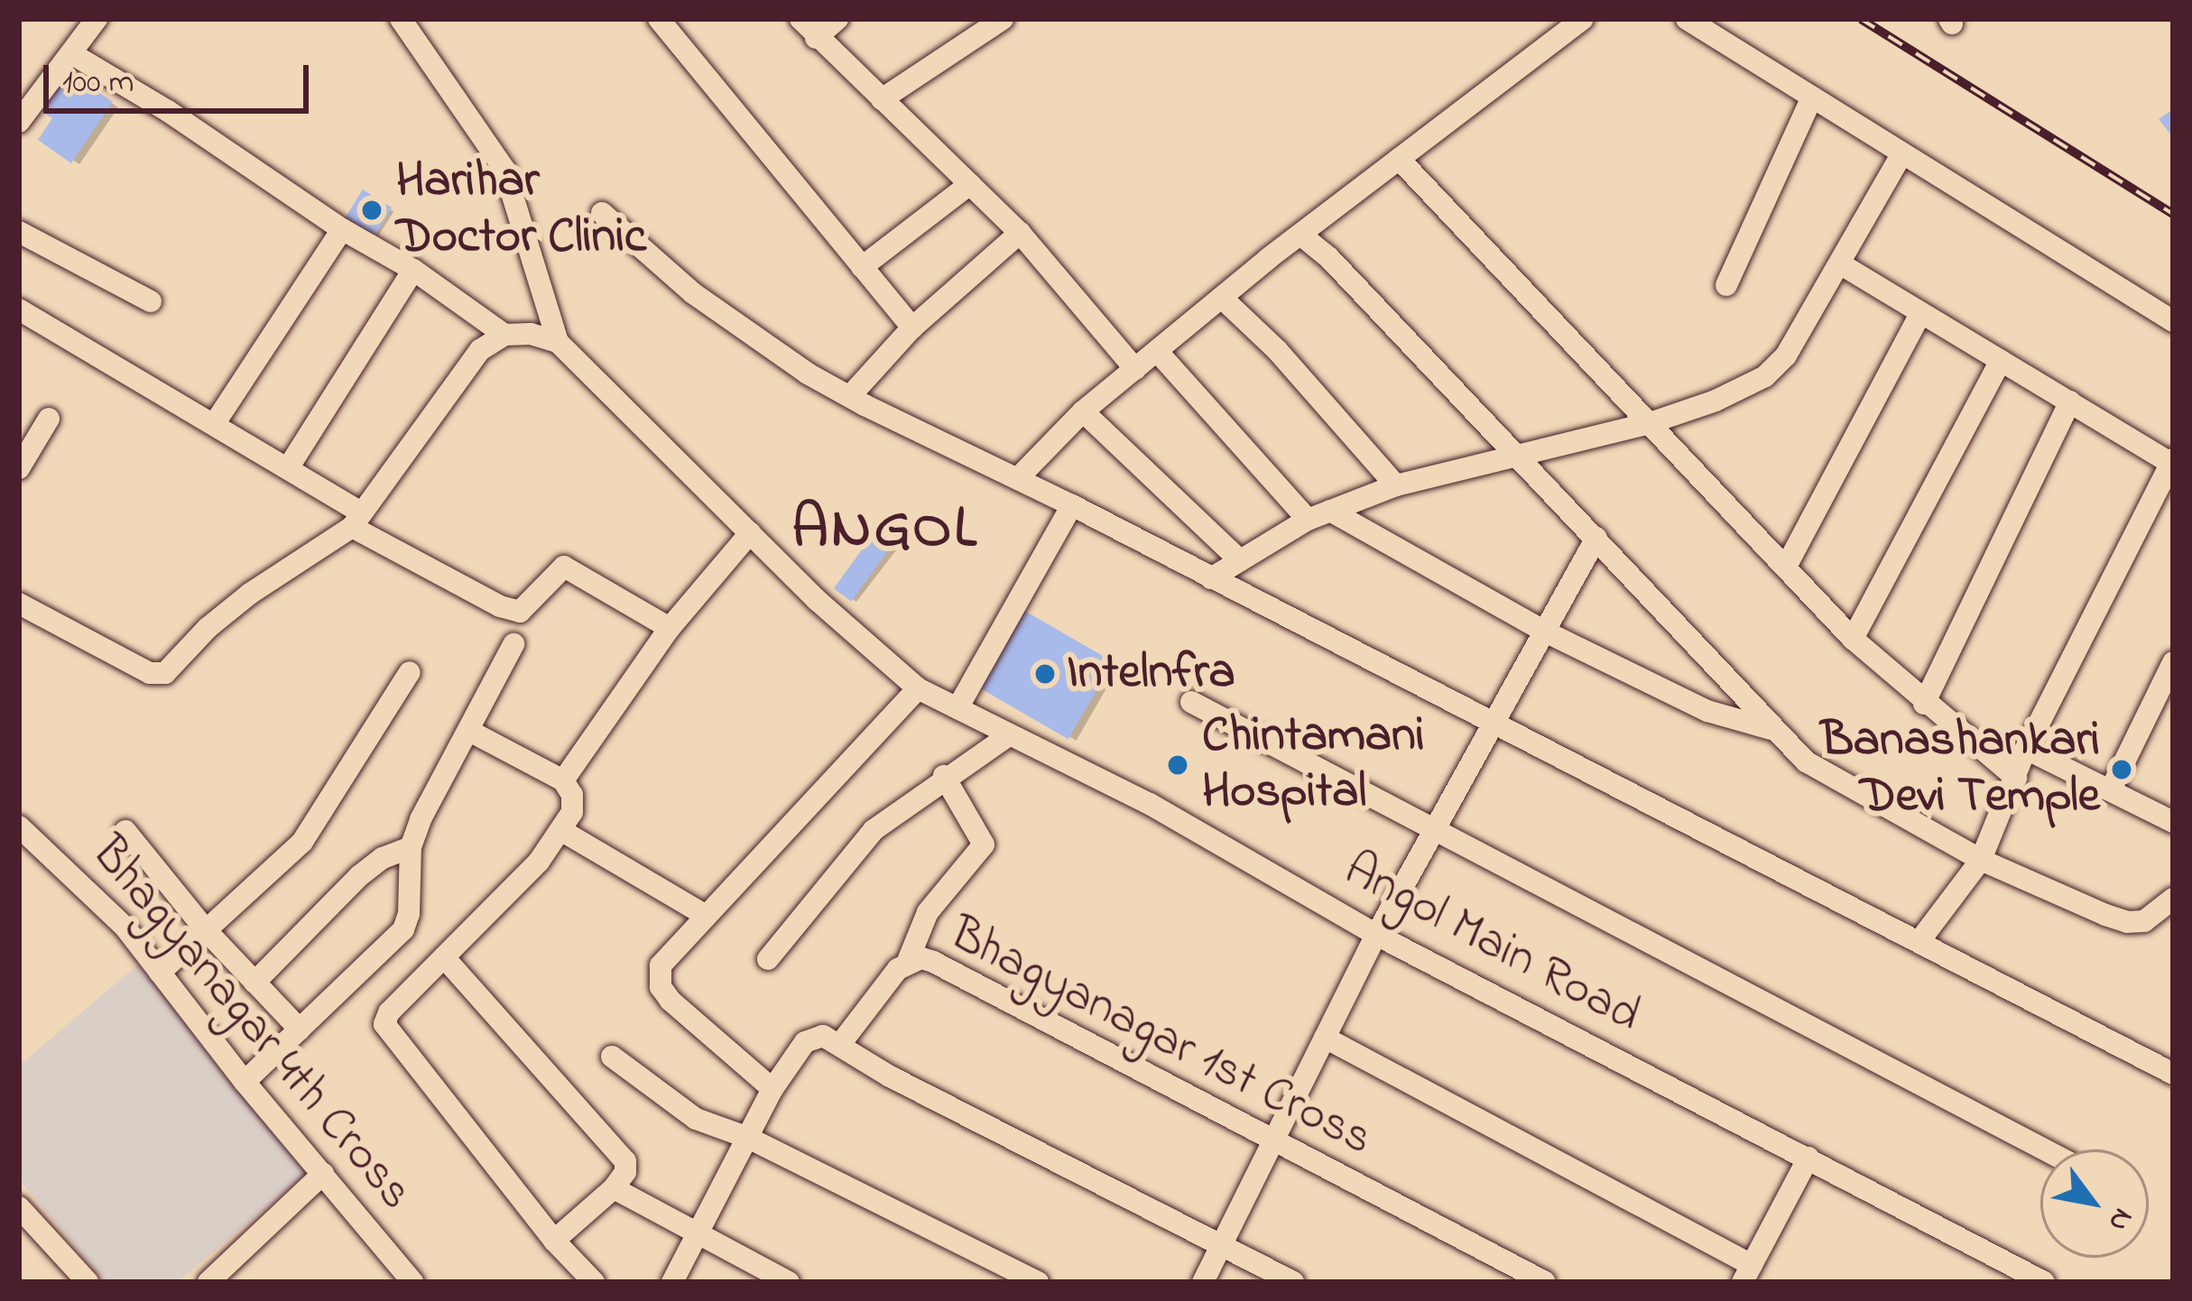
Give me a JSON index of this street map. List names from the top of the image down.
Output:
{
  "streets": {
    "street": ["Angol Main Road", "Bhagyanagar 4th Cross", "Bhagyanagar 1st Cross"]
  },
  "districts": ["ANGOL"],
  "places": [
    "Harihar Doctor Clinic",
    "Intelnfra",
    "Chintamani Hospital",
    "Banashankari Devi Temple"
  ],
  "scale_bar": "100 m",
  "north": "bottom right"
}
